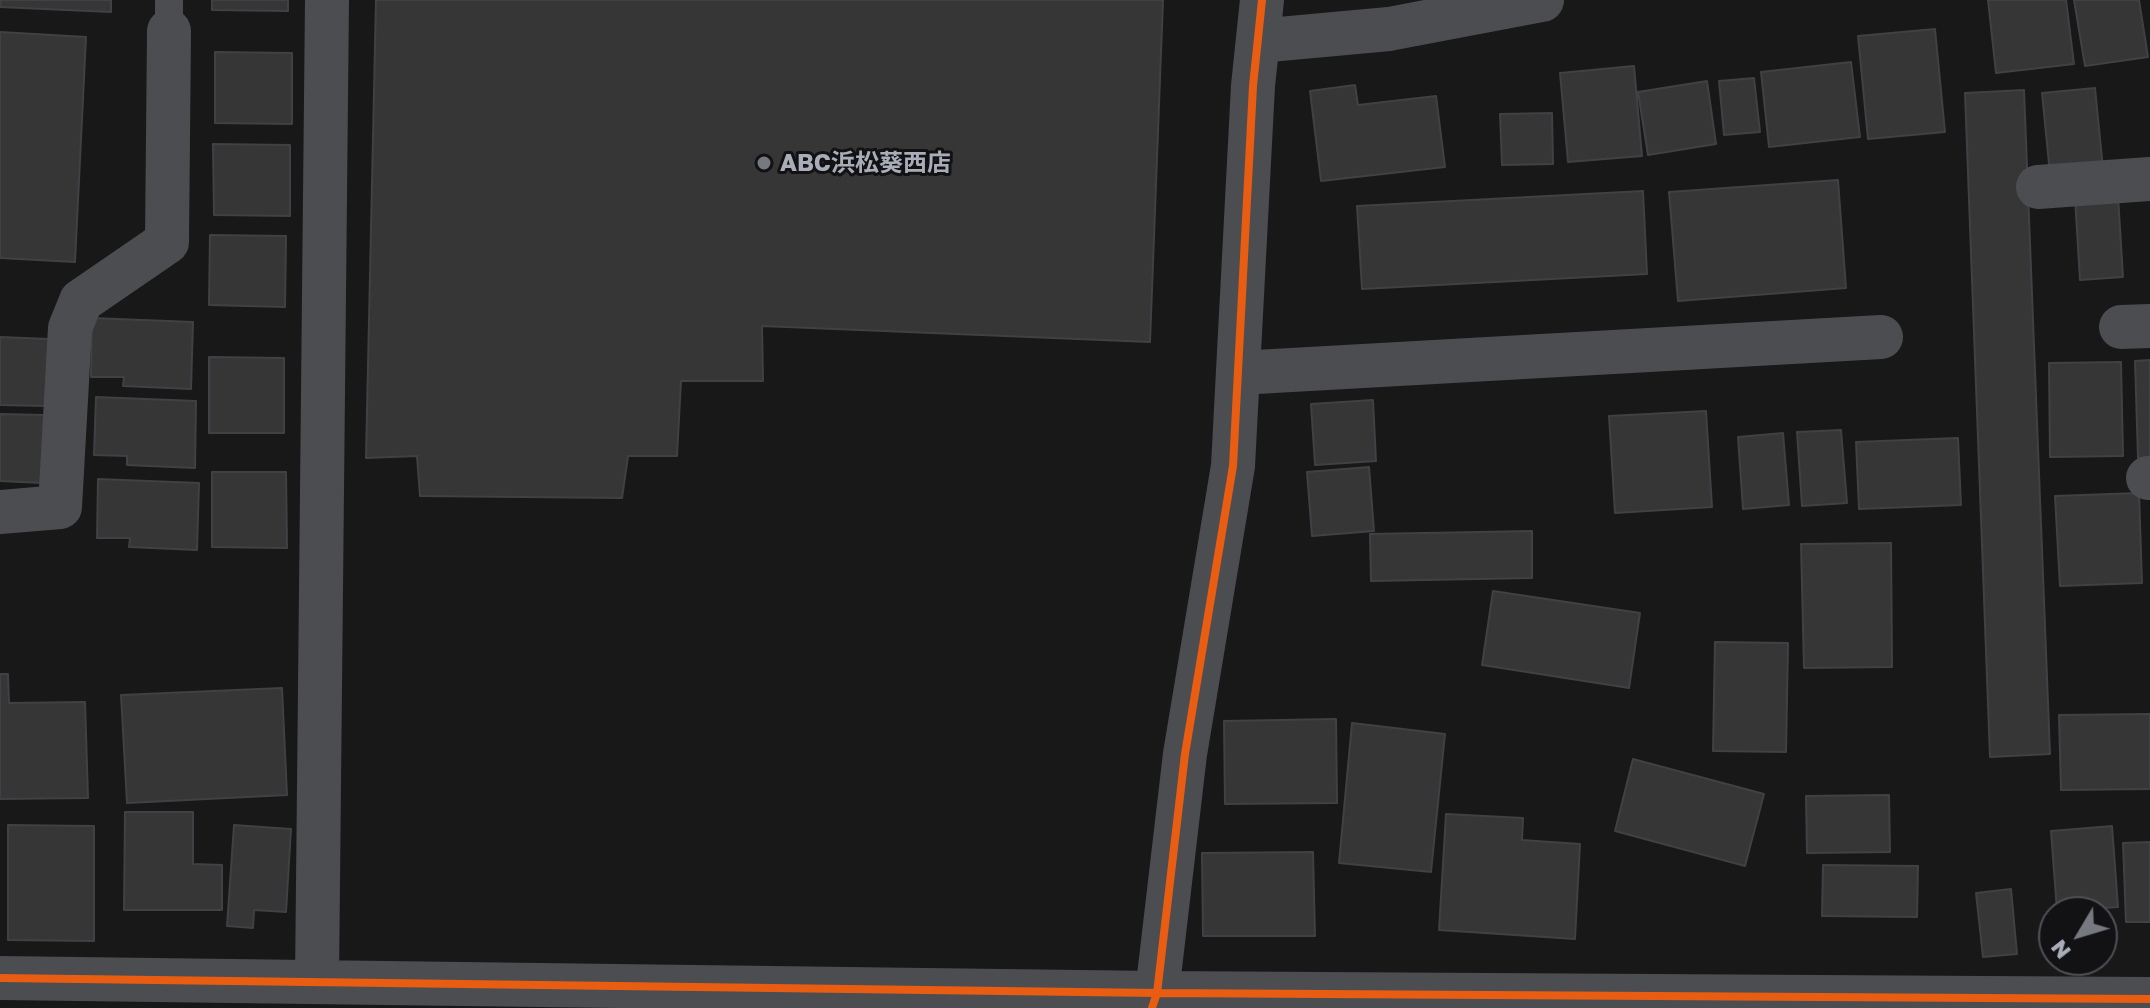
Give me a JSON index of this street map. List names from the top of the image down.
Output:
{
  "places": ["ABC浜松葵西店"],
  "north": "bottom left"
}
